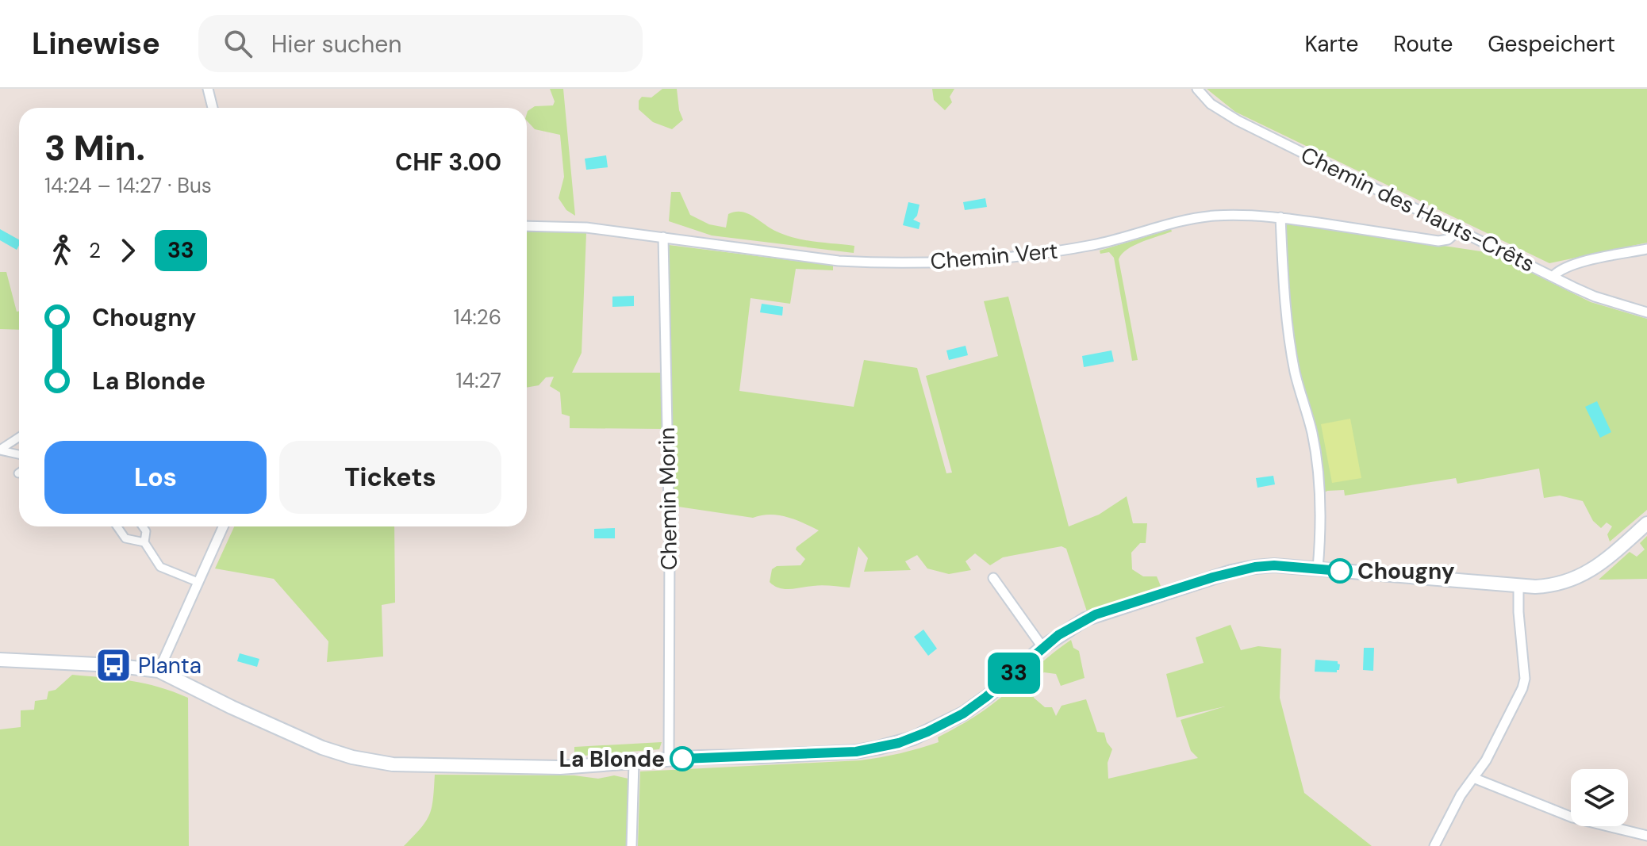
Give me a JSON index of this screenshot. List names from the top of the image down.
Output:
{
  "streets": {
    "street": ["Chemin des Hauts-Crêts", "Chemin Vert", "Chemin Morin"]
  },
  "crossings": [
    ["Chemin des Hauts-Crêts", "Chemin Vert"],
    ["Chemin Vert", "Chemin Morin"]
  ],
  "places": {
    "other": ["Chougny", "La Blonde"],
    "bus stop": ["Planta"]
  },
  "lines": ["bus line 33"],
  "page": {
    "header": "Linewise",
    "search": "Hier suchen",
    "nav": ["Karte", "Route", "Gespeichert"],
    "on_map": "33",
    "heading": ["3 Min.", "14:24 – 14:27 · Bus", "CHF 3.00"],
    "legs": ["2", "33"],
    "list": [
      {
        "name": "Chougny",
        "value": "14:26"
      },
      {
        "name": "La Blonde",
        "value": "14:27"
      }
    ],
    "buttons": ["Los", "Tickets"]
  }
}
